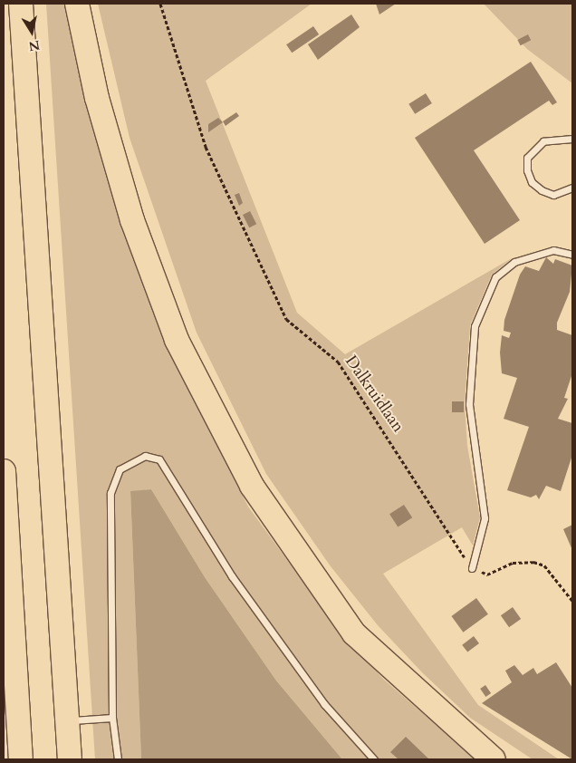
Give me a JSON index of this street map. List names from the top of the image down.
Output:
{
  "streets": {
    "path": ["Dalkruidlaan"]
  },
  "north": "bottom"
}
